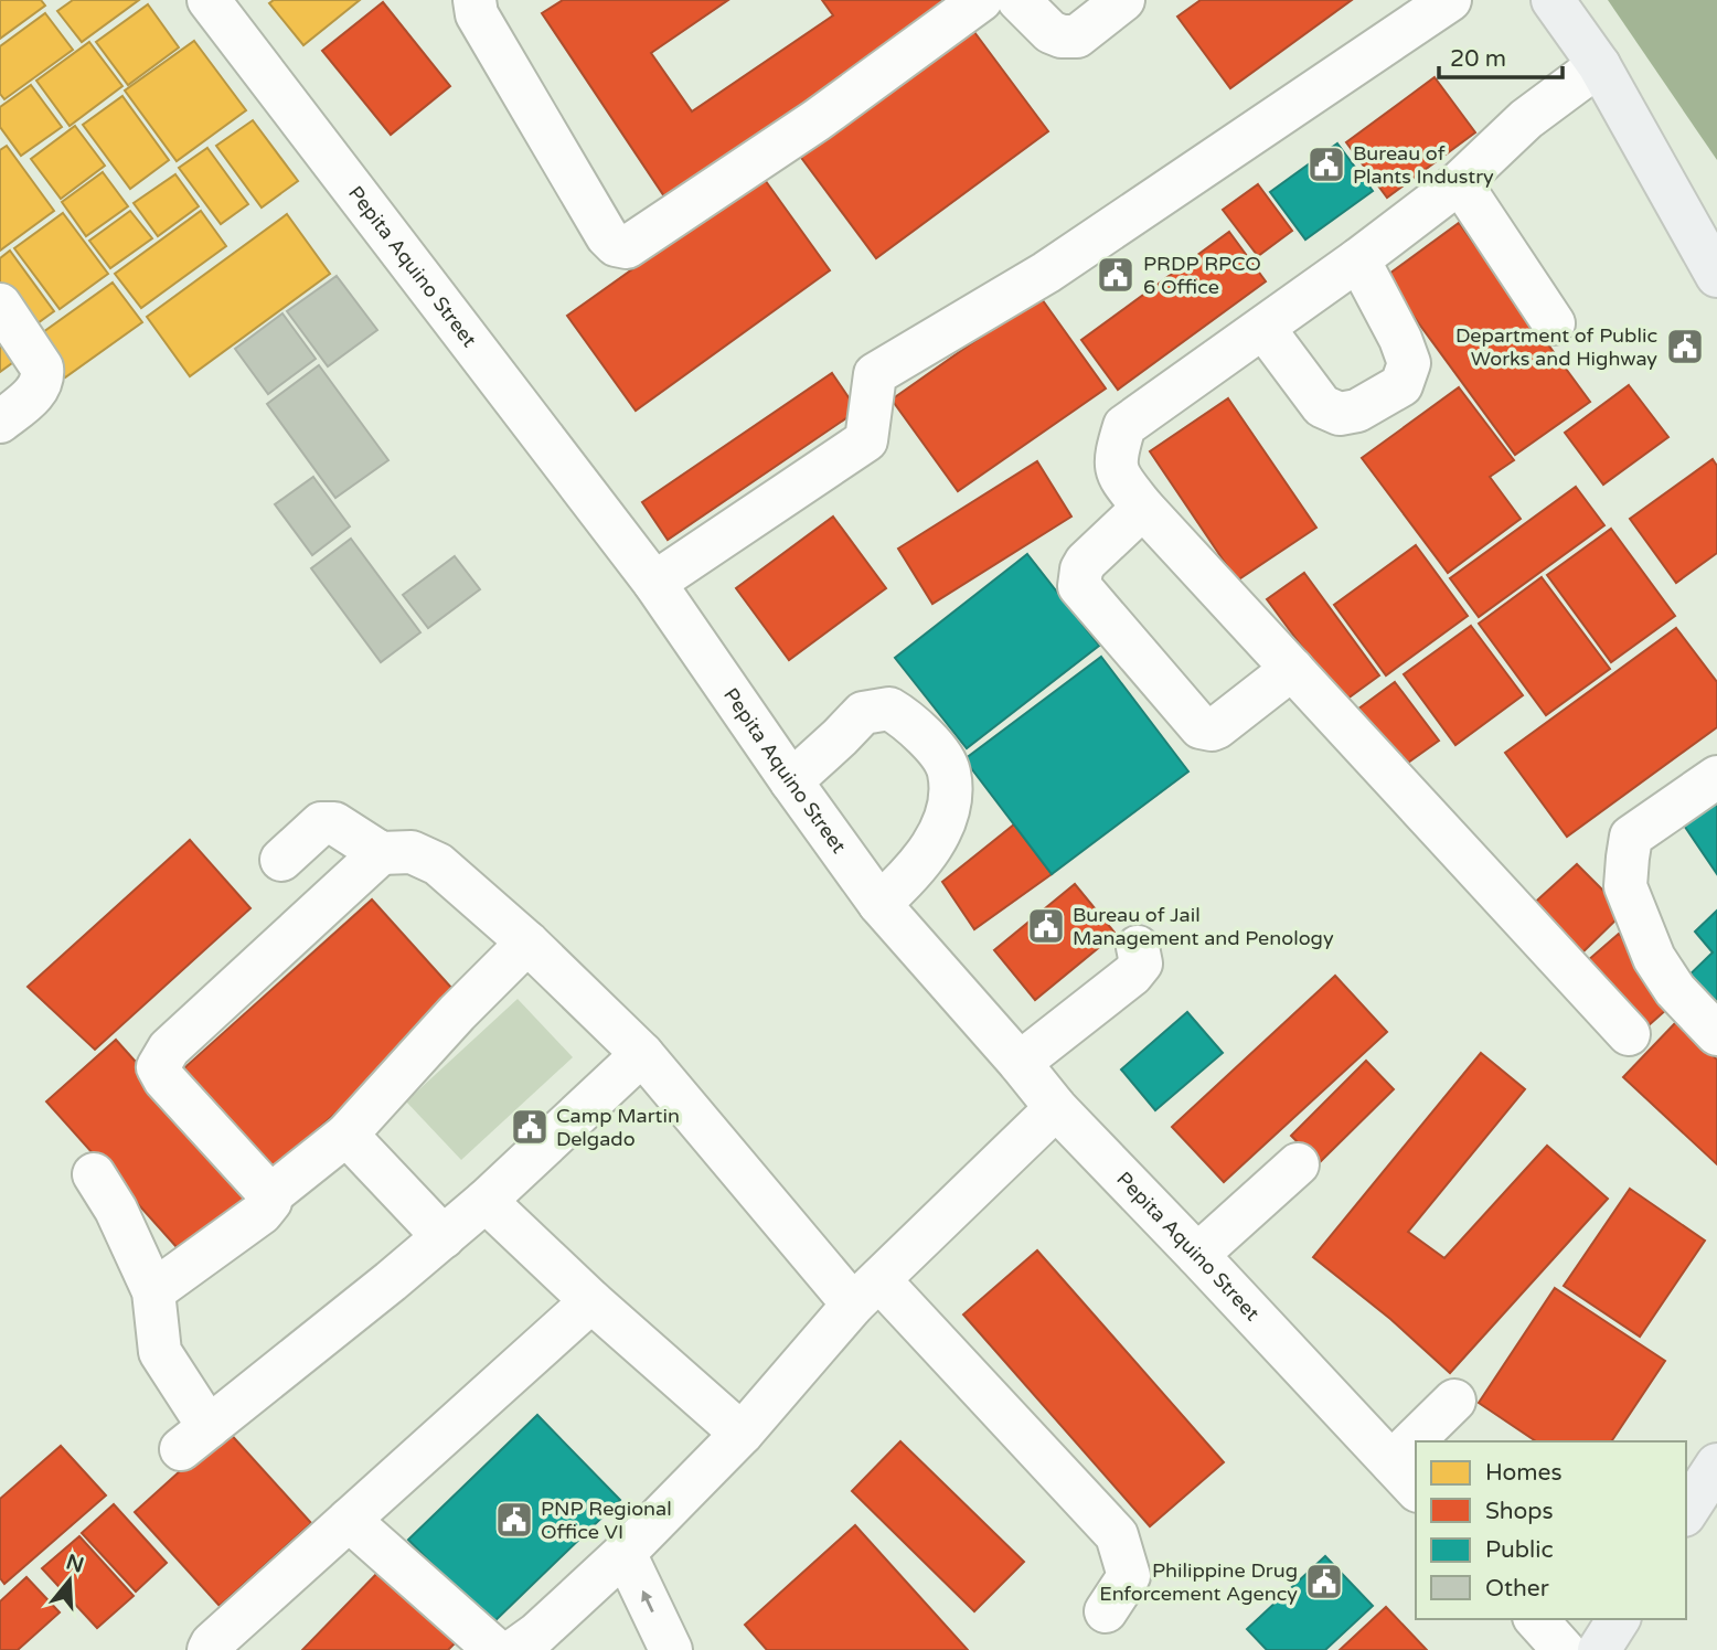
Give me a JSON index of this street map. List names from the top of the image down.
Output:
{
  "streets": {
    "street": ["Pepita Aquino Street"]
  },
  "places": {
    "public building": [
      "Bureau of Plants Industry",
      "PRDP RPCO 6 Office",
      "Department of Public Works and Highway",
      "Bureau of Jail Management and Penology",
      "Camp Martin Delgado",
      "PNP Regional Office VI",
      "Philippine Drug Enforcement Agency"
    ]
  },
  "legend": [
    "Homes",
    "Shops",
    "Public",
    "Other"
  ],
  "scale_bar": "20 m",
  "north": "top"
}
